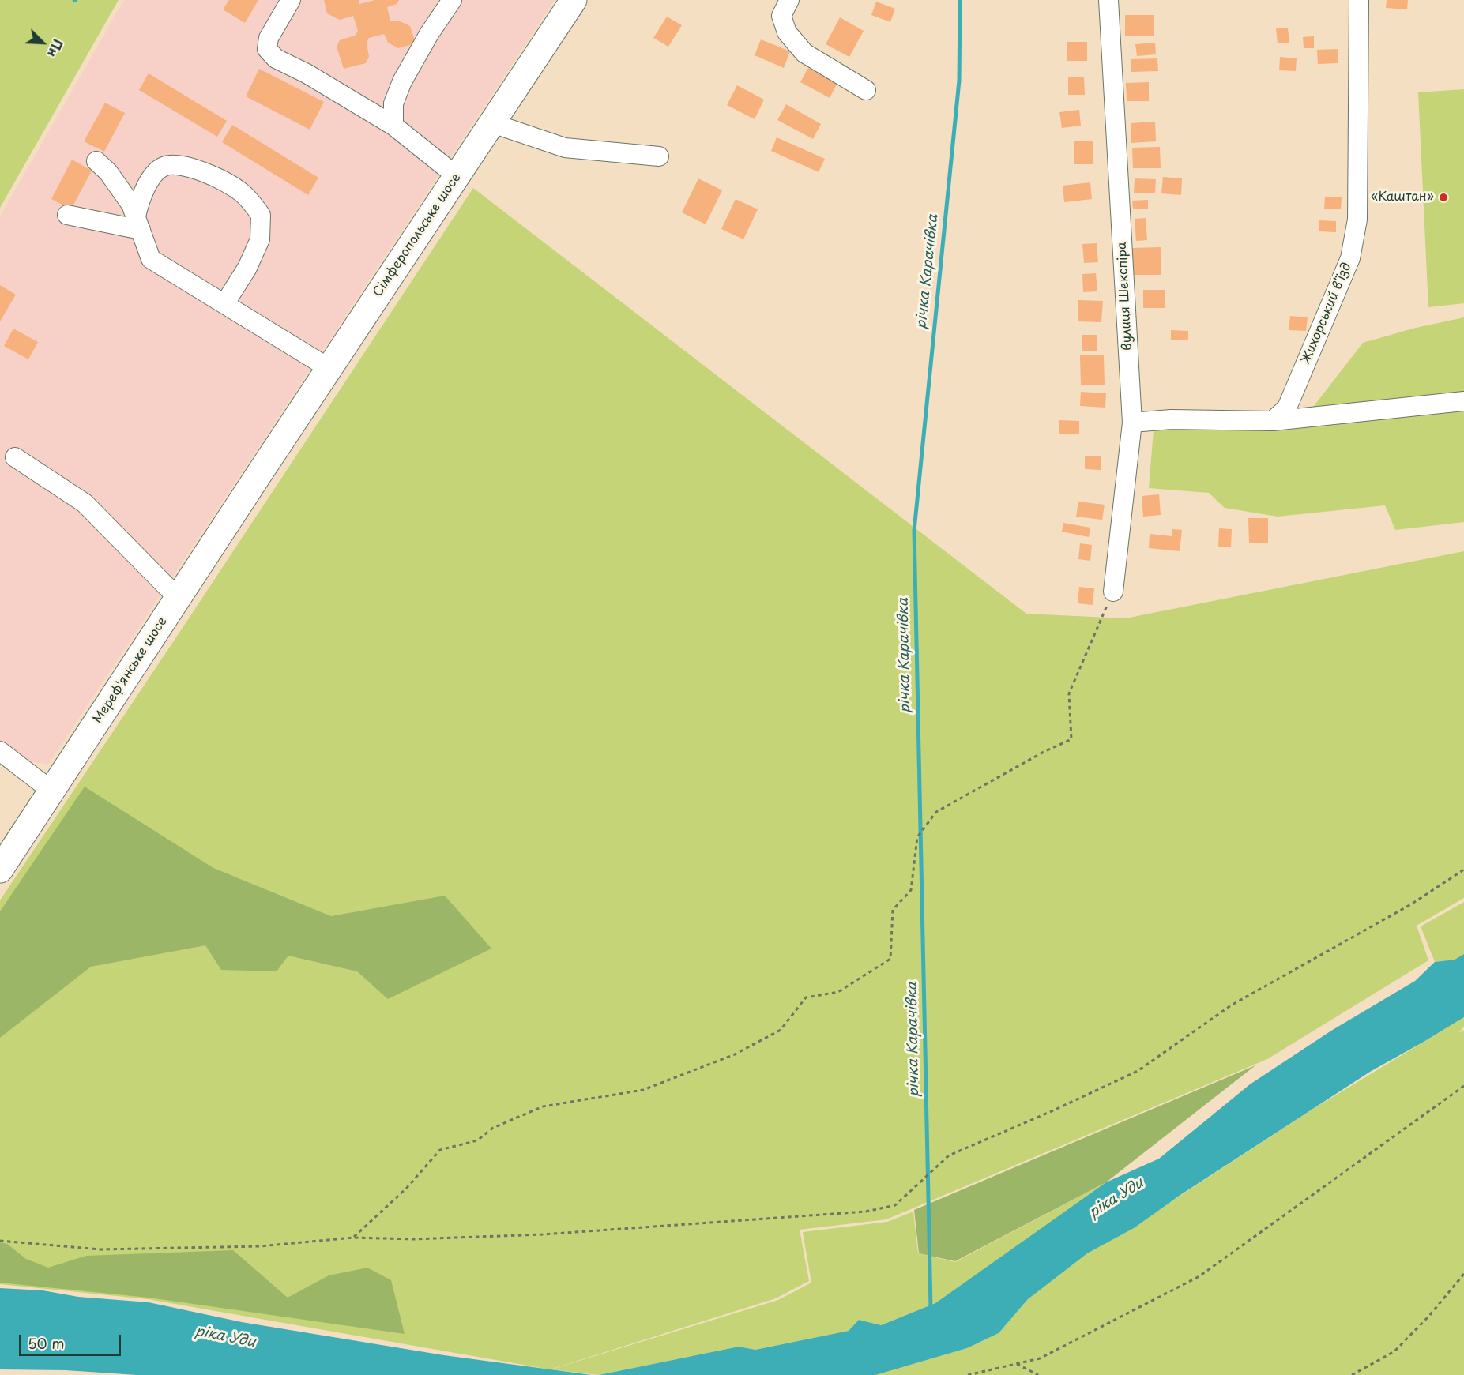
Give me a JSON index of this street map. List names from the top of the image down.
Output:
{
  "streets": {
    "highway": ["Сімферопольське шосе", "Мереф'янське шосе"],
    "street": ["вулиця Шекспіра", "Жихорський в’їзд"]
  },
  "crossings": [
    ["Сімферопольське шосе", "Мереф'янське шосе"]
  ],
  "water": ["річка Карачівка", "ріка Уди"],
  "places": ["«Каштан»"],
  "scale_bar": "50 m",
  "north": "bottom right"
}
